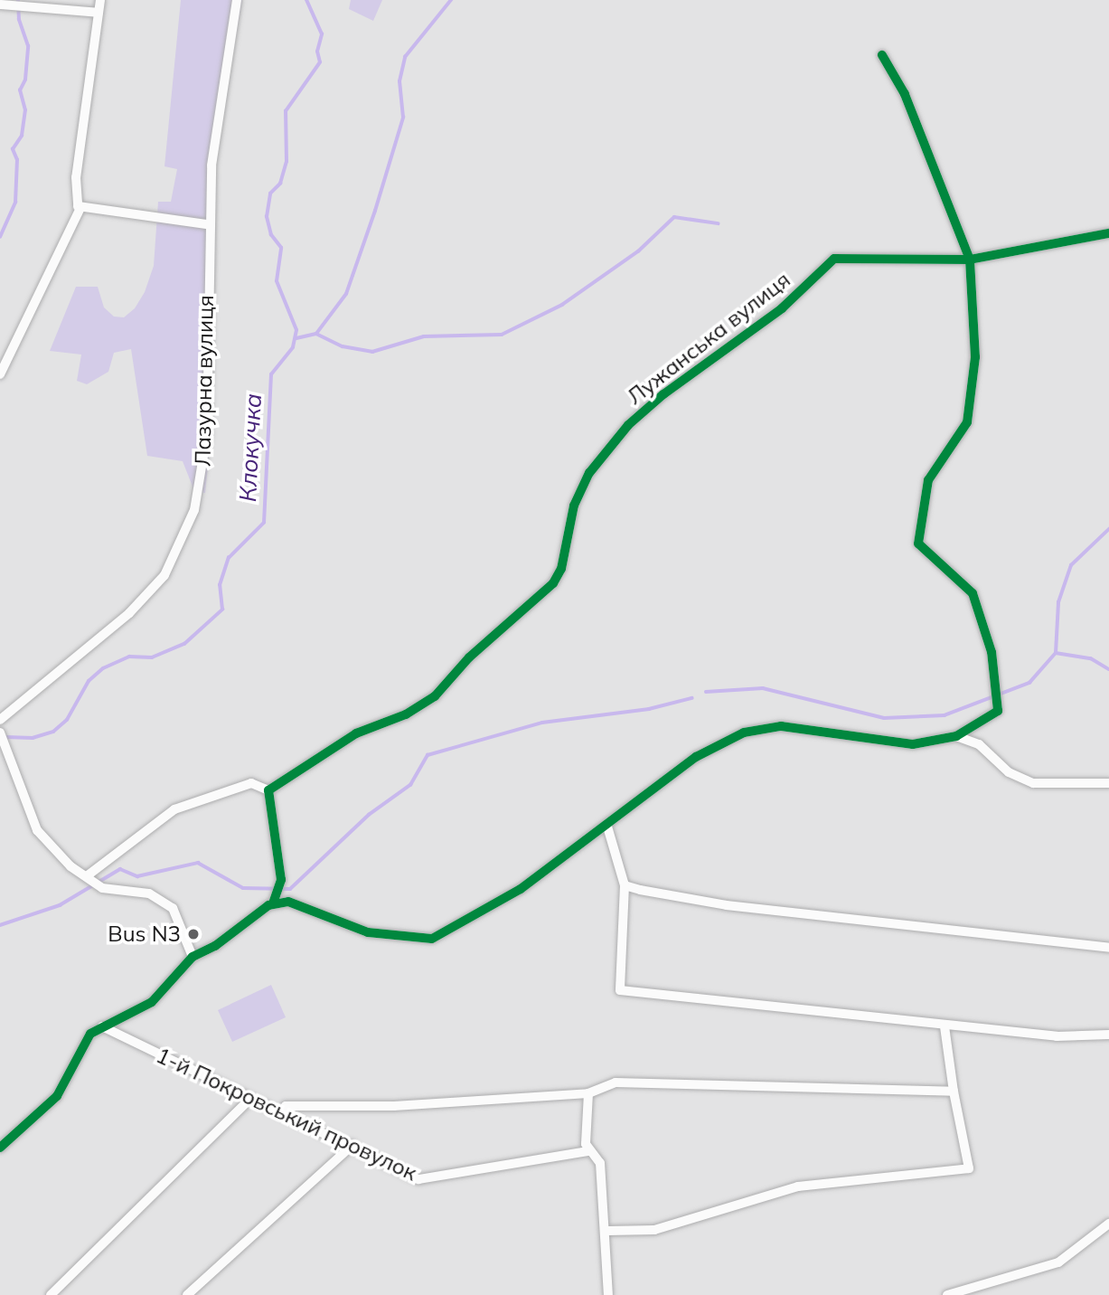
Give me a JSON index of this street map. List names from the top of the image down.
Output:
{
  "streets": {
    "street": ["Лужанська вулиця", "Лазурна вулиця", "1-й Покровський провулок"]
  },
  "water": ["Клокучка"],
  "places": ["Bus N3"]
}
